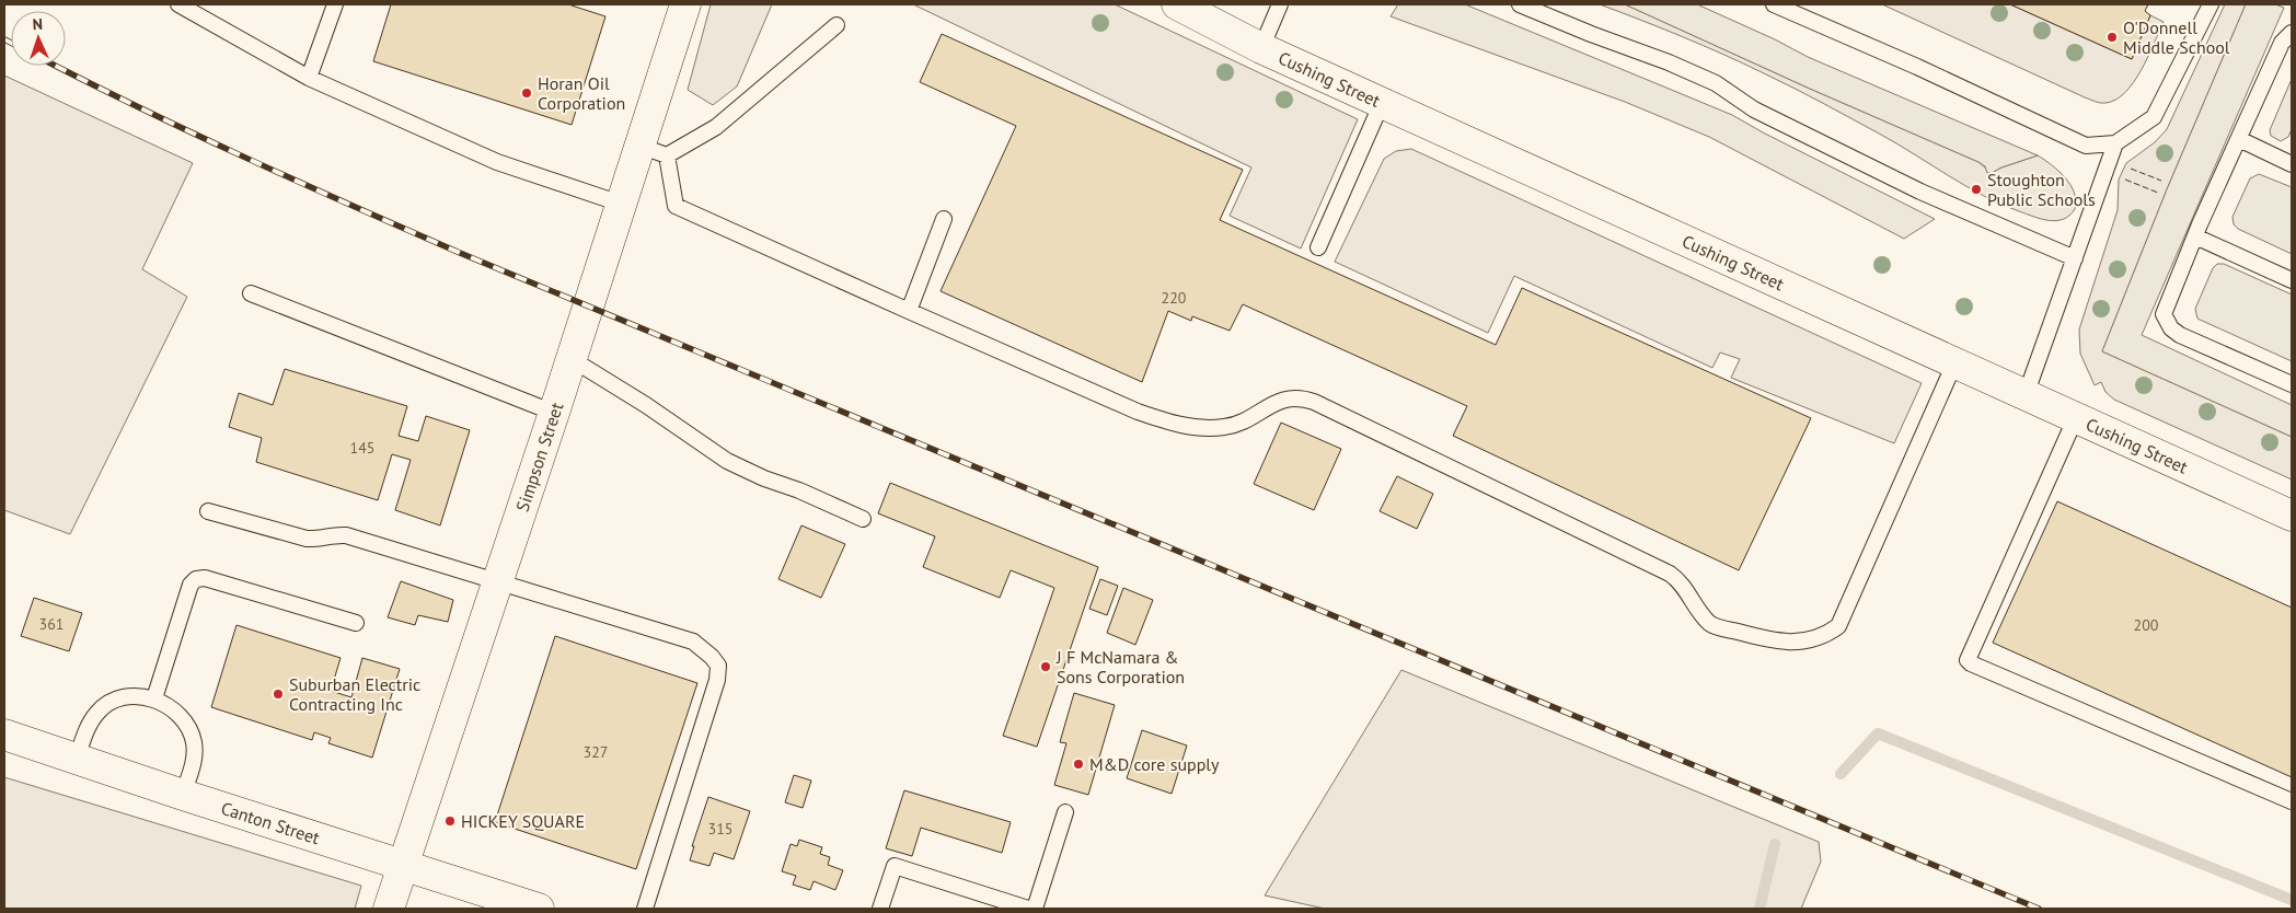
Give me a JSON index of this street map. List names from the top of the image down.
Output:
{
  "streets": {
    "street": ["Cushing Street", "Simpson Street", "Canton Street"]
  },
  "crossings": [
    ["Simpson Street", "Canton Street"]
  ],
  "places": [
    "O'Donnell Middle School",
    "Horan Oil Corporation",
    "Stoughton Public Schools",
    "J F McNamara & Sons Corporation",
    "Suburban Electric Contracting Inc",
    "M&D core supply",
    "HICKEY SQUARE"
  ],
  "house_numbers": [
    "220",
    "145",
    "361",
    "200",
    "327",
    "315"
  ],
  "north": "top"
}
